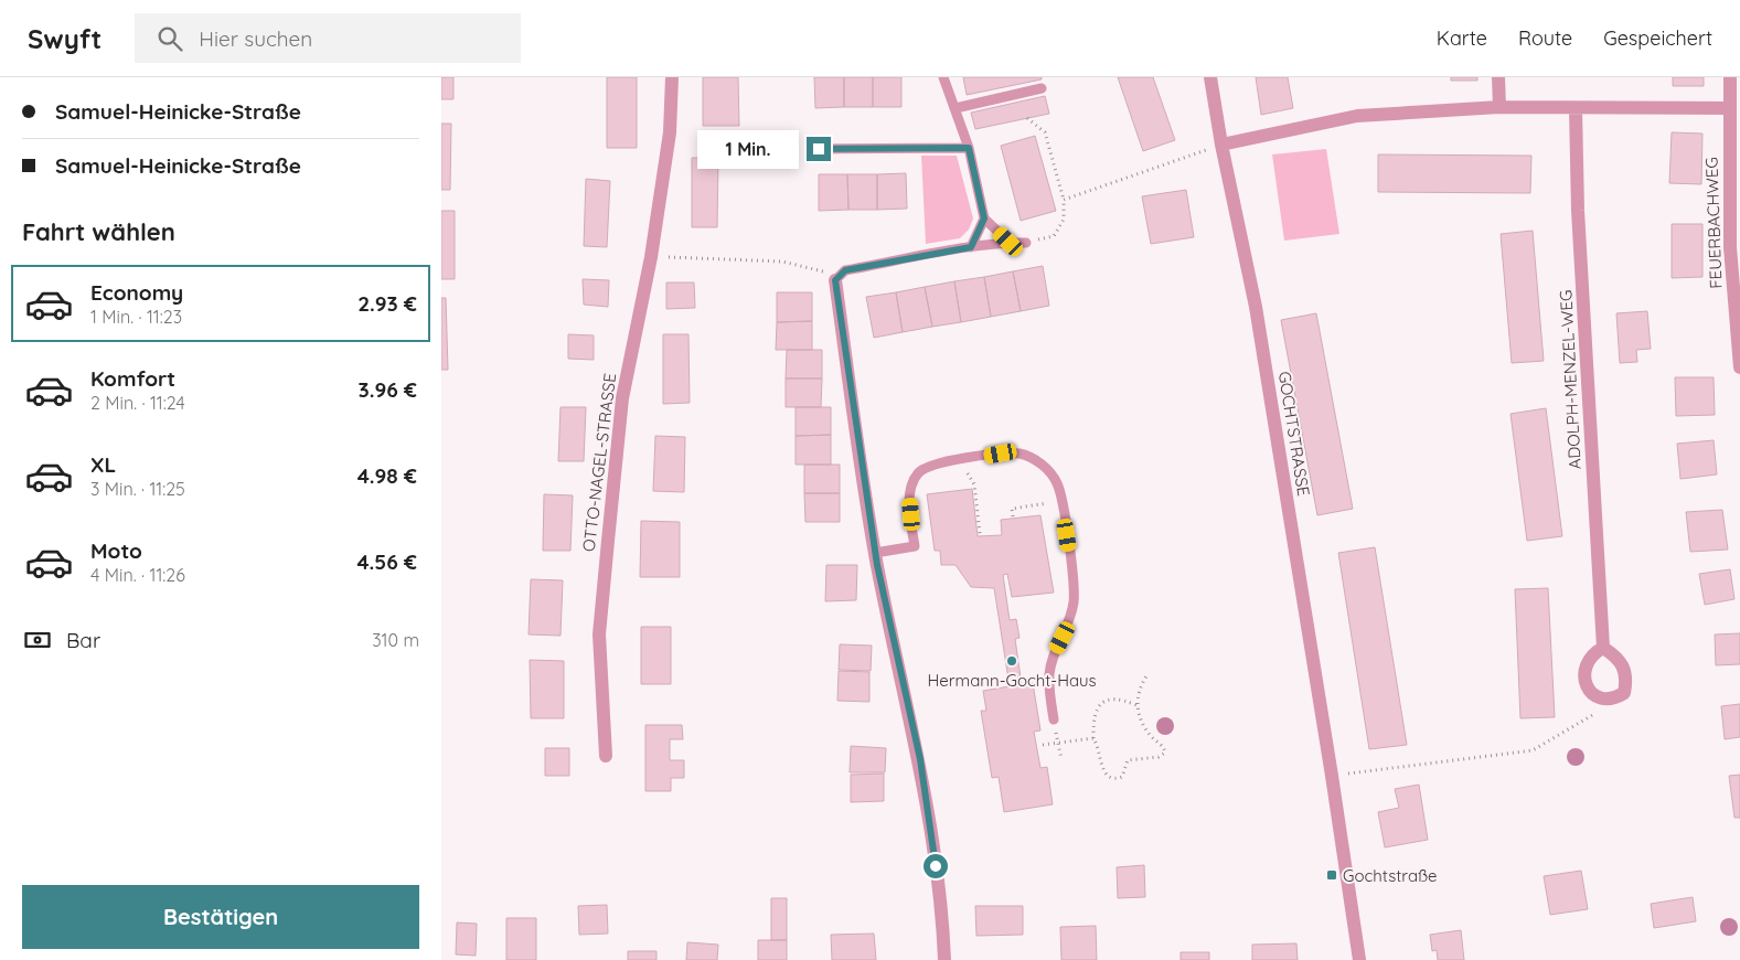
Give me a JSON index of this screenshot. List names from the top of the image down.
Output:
{
  "streets": {
    "street": [
      "FEUERBACHWEG",
      "ADOLPH-MENZEL-WEG",
      "GOCHTSTRASSE",
      "OTTO-NAGEL-STRASSE"
    ]
  },
  "places": {
    "other": ["Hermann-Gocht-Haus"],
    "transit": ["Gochtstraße"]
  },
  "page": {
    "header": "Swyft",
    "search": "Hier suchen",
    "nav": ["Karte", "Route", "Gespeichert"],
    "banner": ["Samuel-Heinicke-Straße", "Samuel-Heinicke-Straße"],
    "bubble": "1 Min.",
    "heading": "Fahrt wählen",
    "list": [
      {
        "name": "Economy",
        "note": "1 Min. · 11:23",
        "value": "2.93 €"
      },
      {
        "name": "Komfort",
        "note": "2 Min. · 11:24",
        "value": "3.96 €"
      },
      {
        "name": "XL",
        "note": "3 Min. · 11:25",
        "value": "4.98 €"
      },
      {
        "name": "Moto",
        "note": "4 Min. · 11:26",
        "value": "4.56 €"
      }
    ],
    "pay": ["Bar", "310 m"],
    "buttons": "Bestätigen"
  }
}
